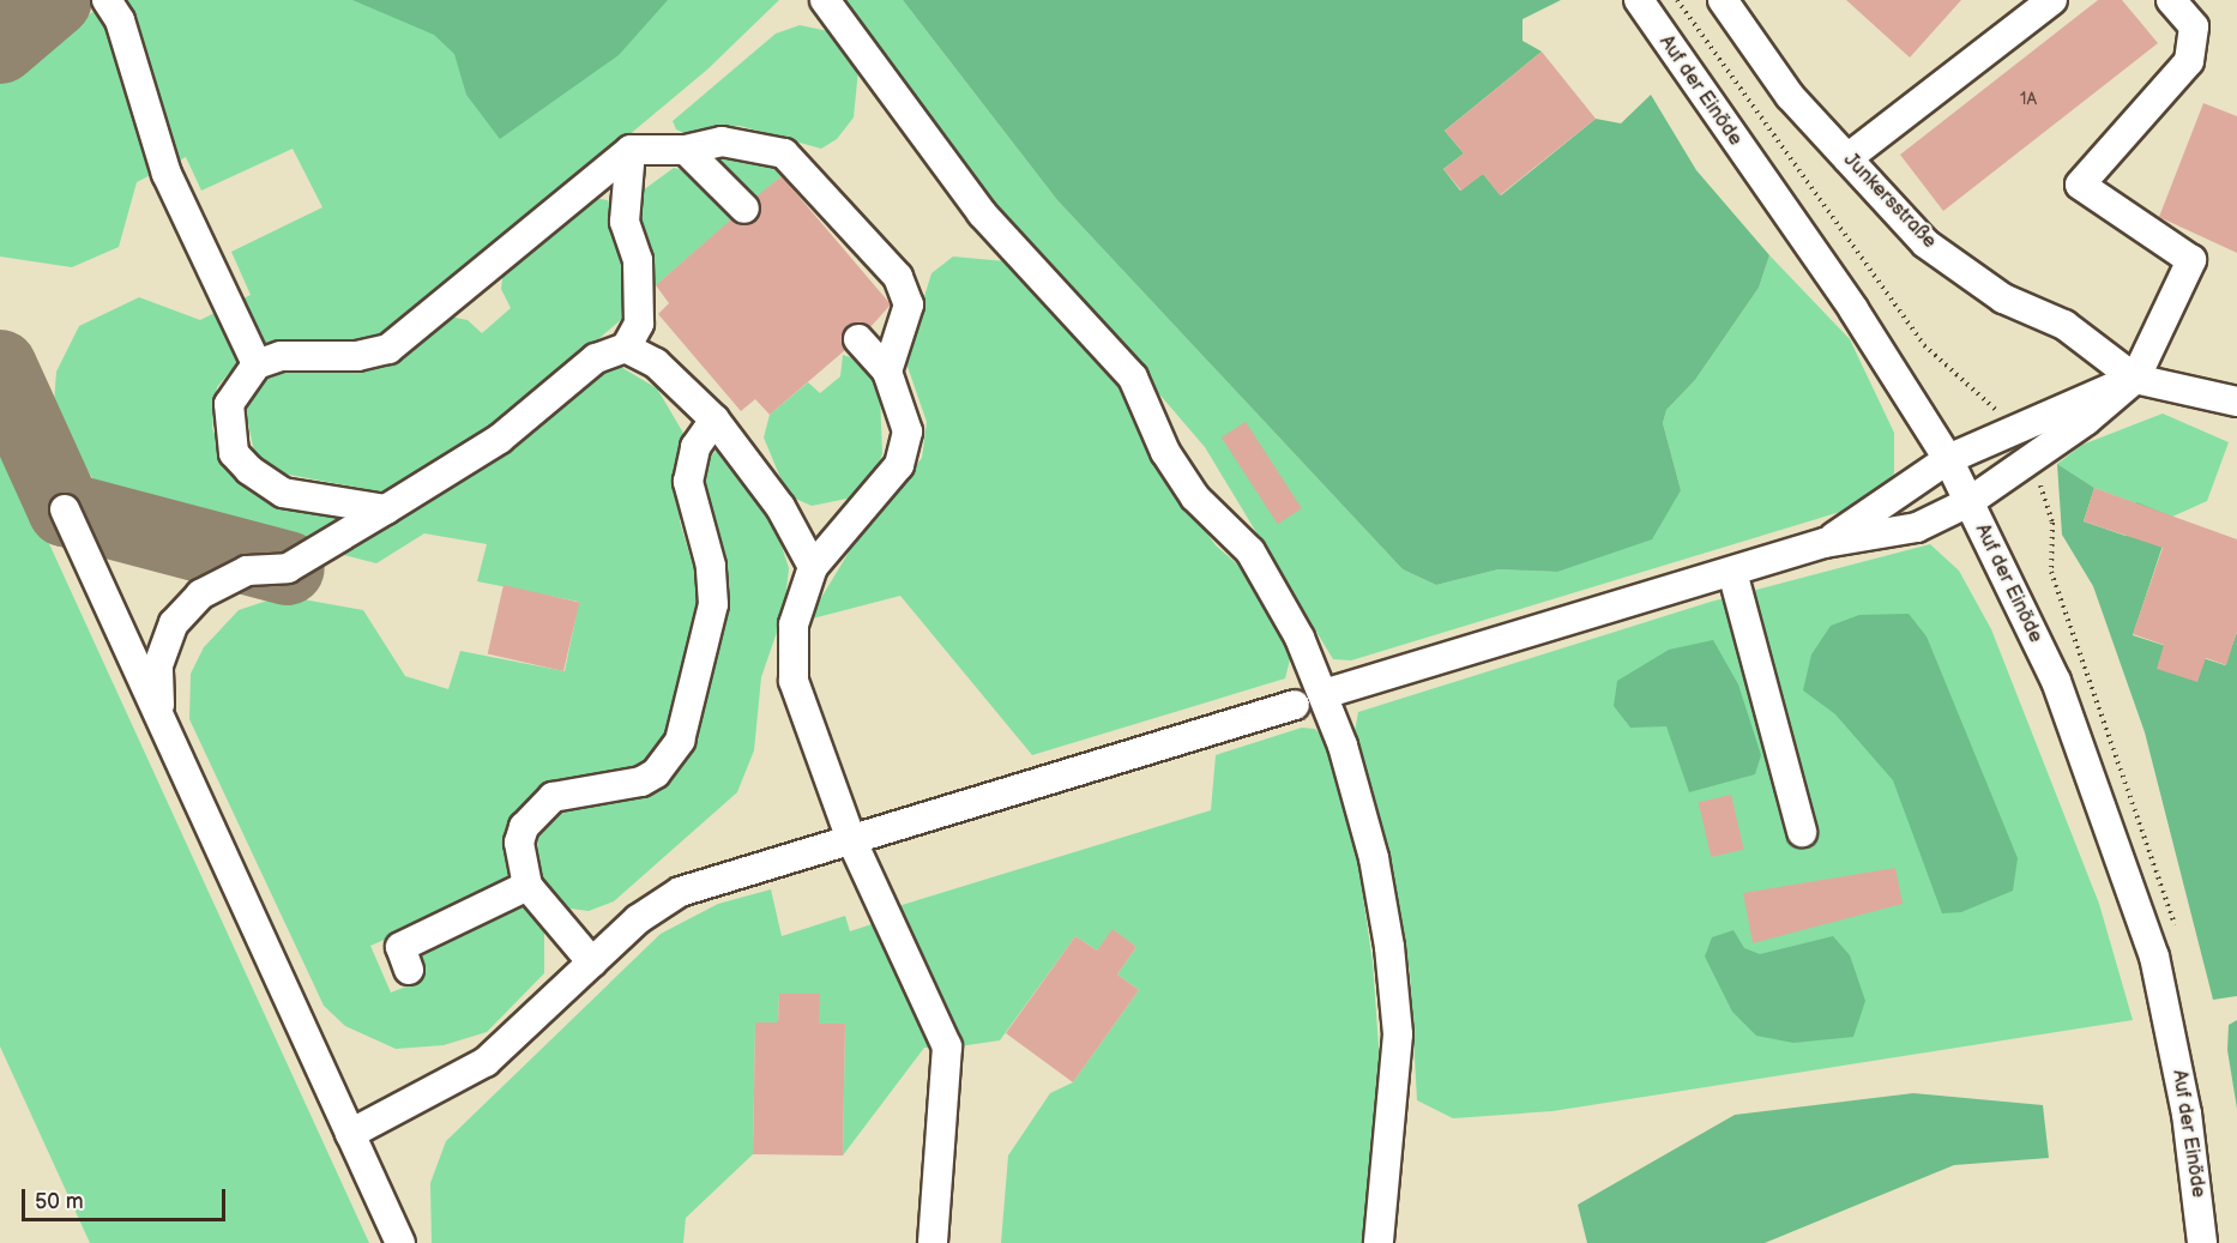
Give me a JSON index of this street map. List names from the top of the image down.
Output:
{
  "streets": {
    "street": ["Auf der Einöde", "Junkersstraße"]
  },
  "house_numbers": ["1A"],
  "scale_bar": "50 m"
}
